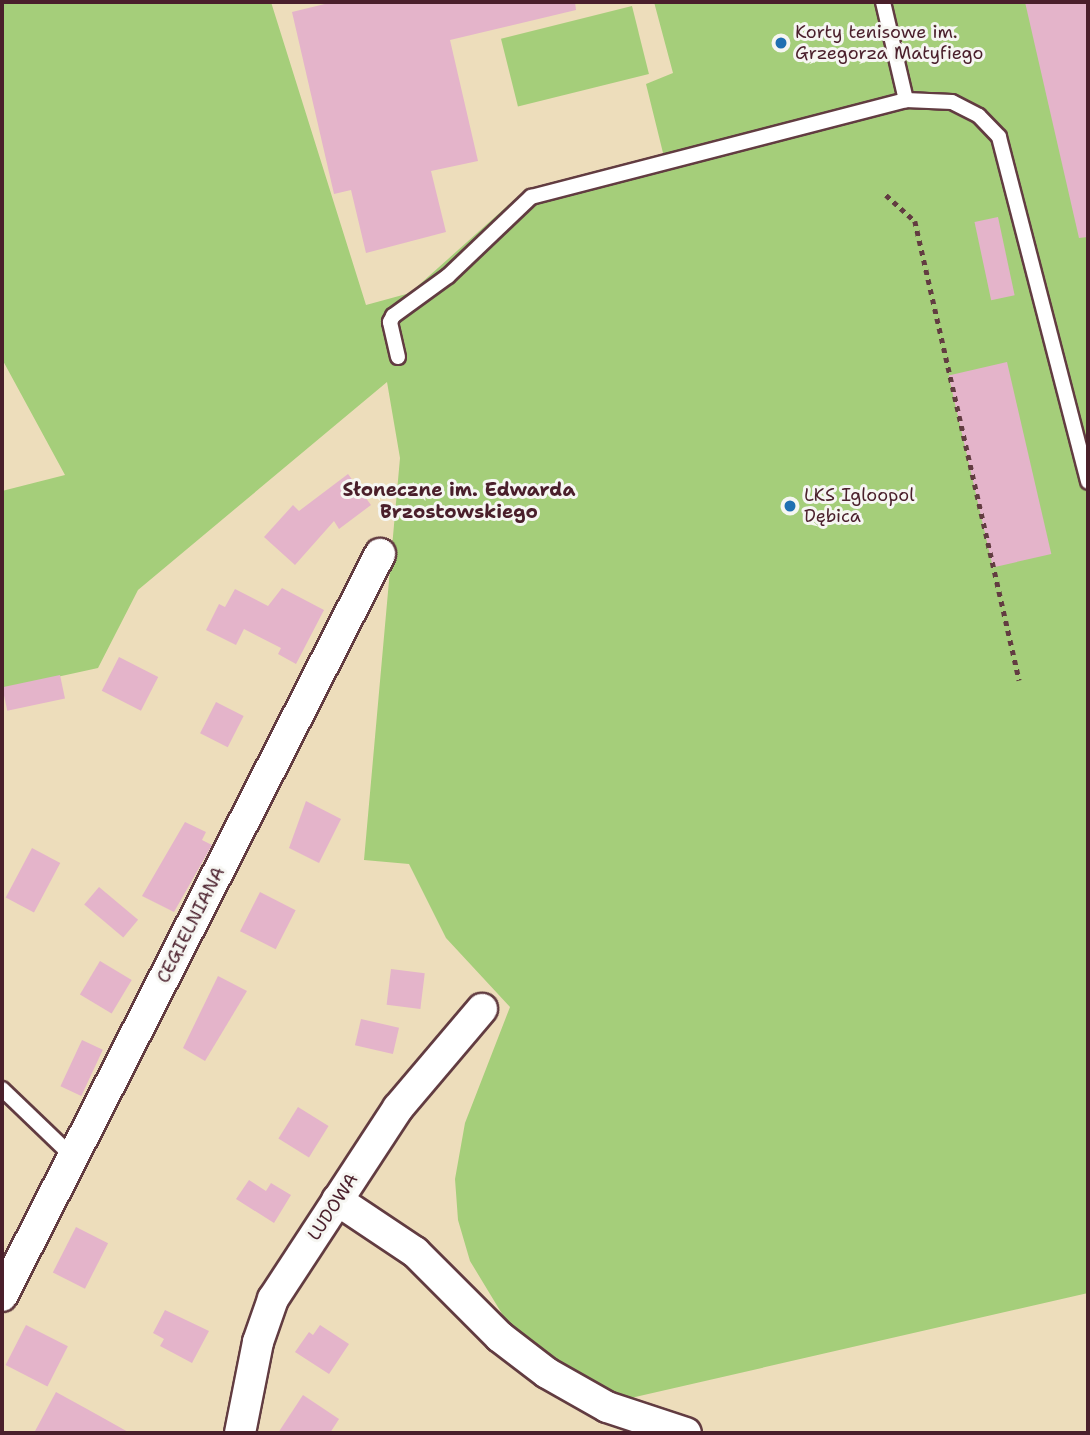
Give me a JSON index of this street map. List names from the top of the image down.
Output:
{
  "streets": {
    "street": ["CEGIELNIANA", "LUDOWA"]
  },
  "districts": ["Słoneczne im. Edwarda Brzostowskiego"],
  "places": ["Korty tenisowe im. Grzegorza Matyfiego", "LKS Igloopol Dębica"]
}
